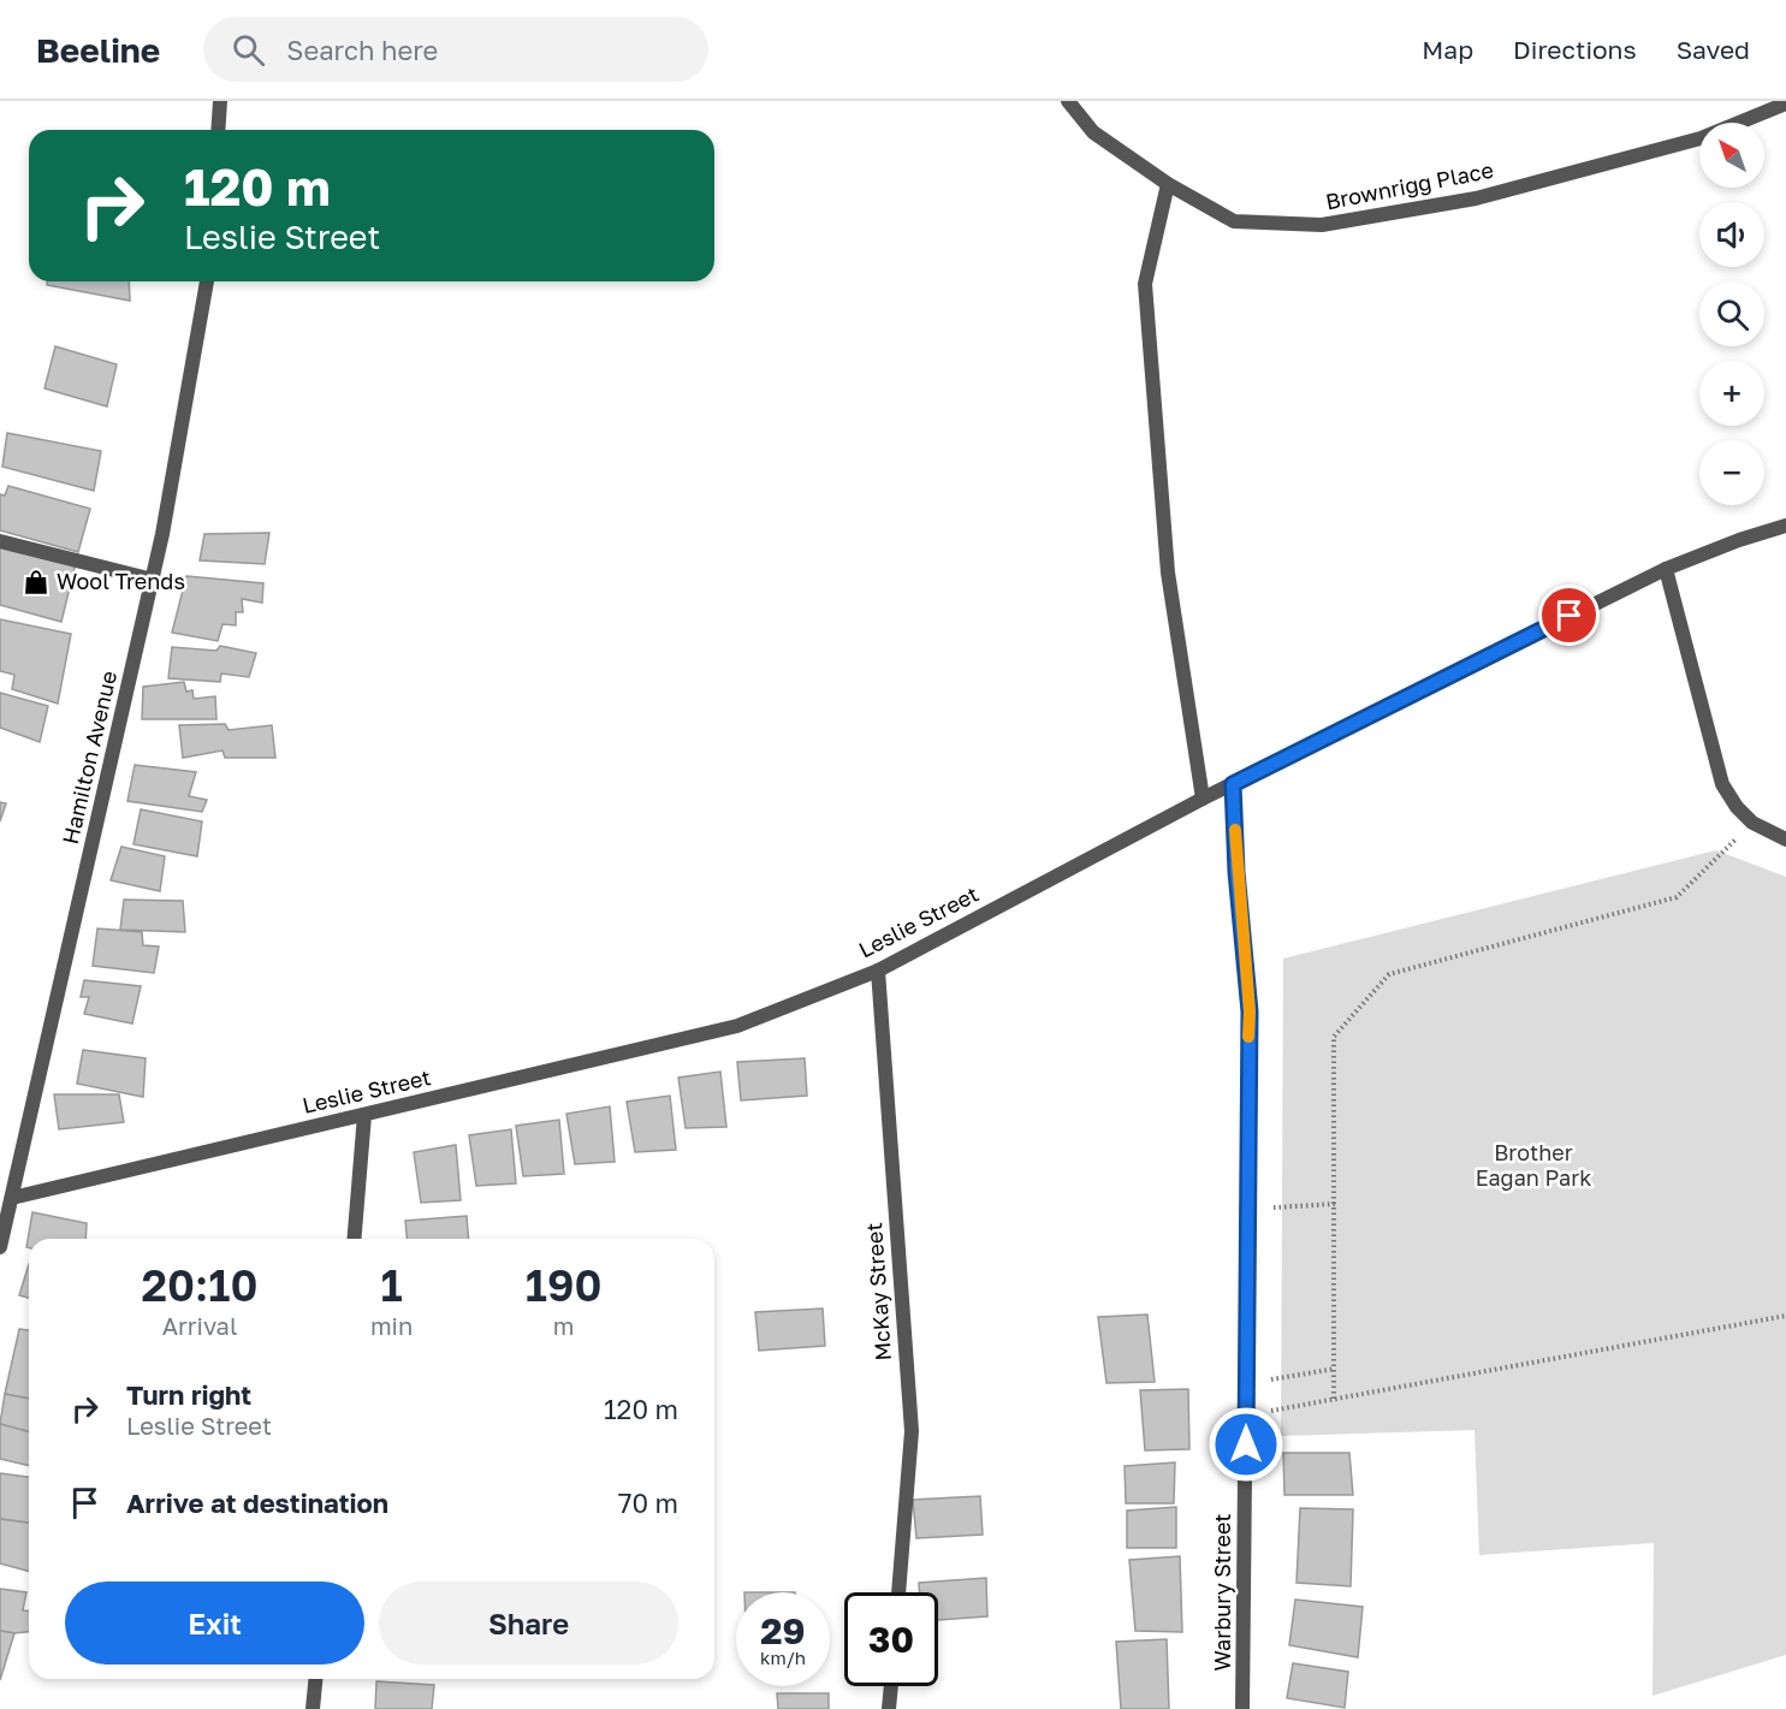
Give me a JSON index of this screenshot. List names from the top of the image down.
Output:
{
  "streets": {
    "street": [
      "Brownrigg Place",
      "Hamilton Avenue",
      "Leslie Street",
      "McKay Street",
      "Warbury Street"
    ]
  },
  "crossings": [
    ["Hamilton Avenue", "Leslie Street"],
    ["Leslie Street", "McKay Street"],
    ["Leslie Street", "Warbury Street"]
  ],
  "parks": ["Brother Eagan Park"],
  "places": {
    "shop": ["Wool Trends"]
  },
  "north": "top left",
  "page": {
    "header": "Beeline",
    "search": "Search here",
    "nav": ["Map", "Directions", "Saved"],
    "map_buttons": ["+", "−"],
    "turn": ["120 m", "Leslie Street"],
    "eta": [
      "20:10",
      "Arrival",
      "1",
      "min",
      "190",
      "m"
    ],
    "list": [
      {
        "name": "Turn right",
        "note": "Leslie Street",
        "value": "120 m"
      },
      {
        "name": "Arrive at destination",
        "value": "70 m"
      }
    ],
    "buttons": ["Exit", "Share"],
    "speed": "29 km/h",
    "limit": "30"
  }
}
